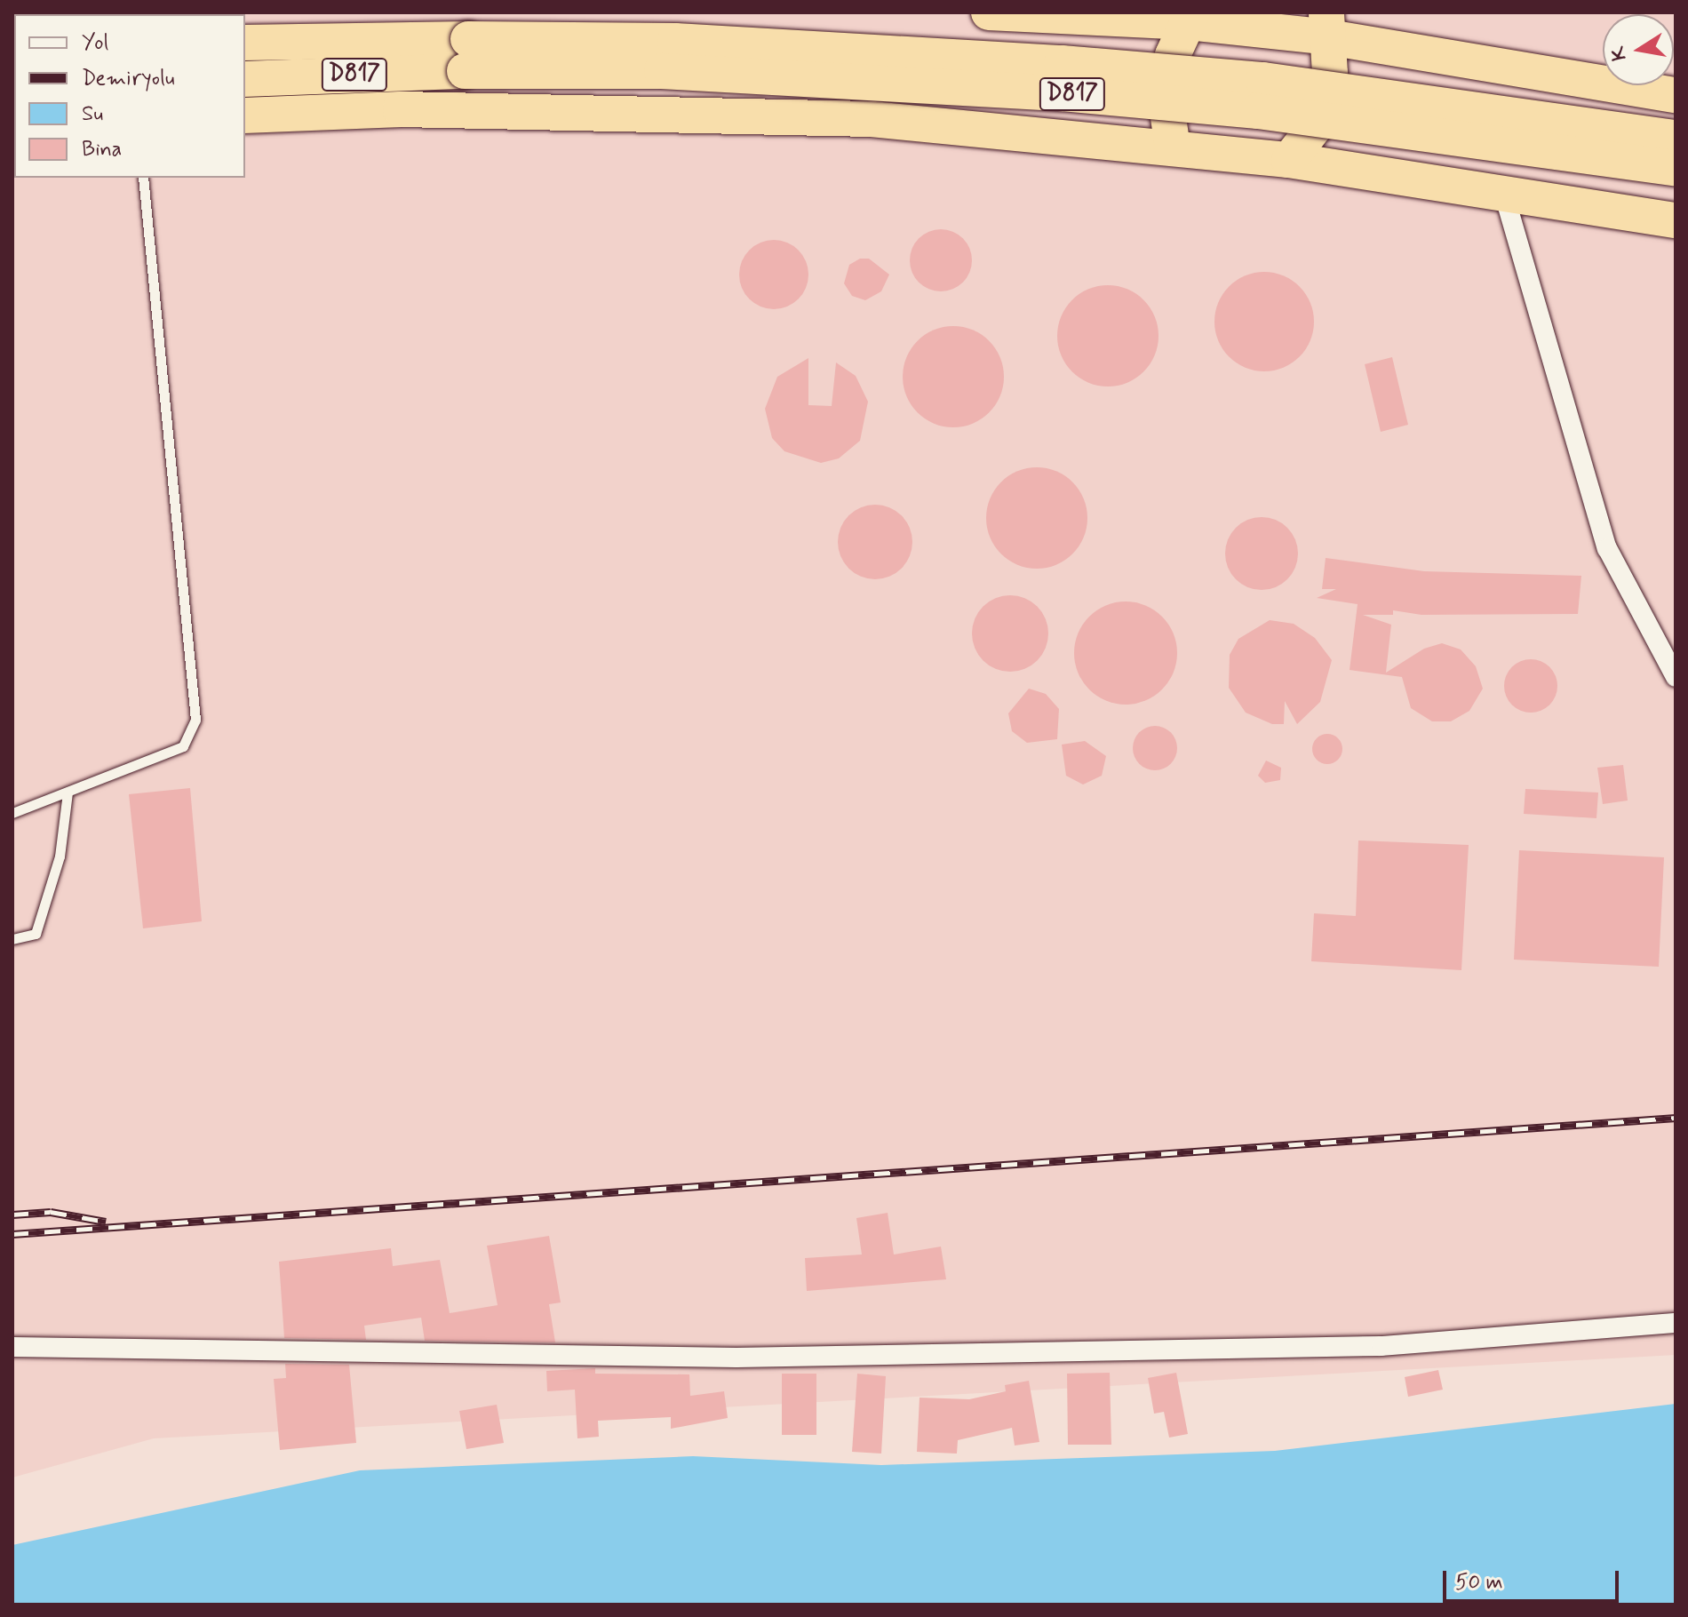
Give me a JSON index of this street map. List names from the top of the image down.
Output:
{
  "streets": {
    "highway": ["D817"]
  },
  "legend": [
    "Yol",
    "Demiryolu",
    "Su",
    "Bina"
  ],
  "scale_bar": "50 m",
  "north": "left"
}
